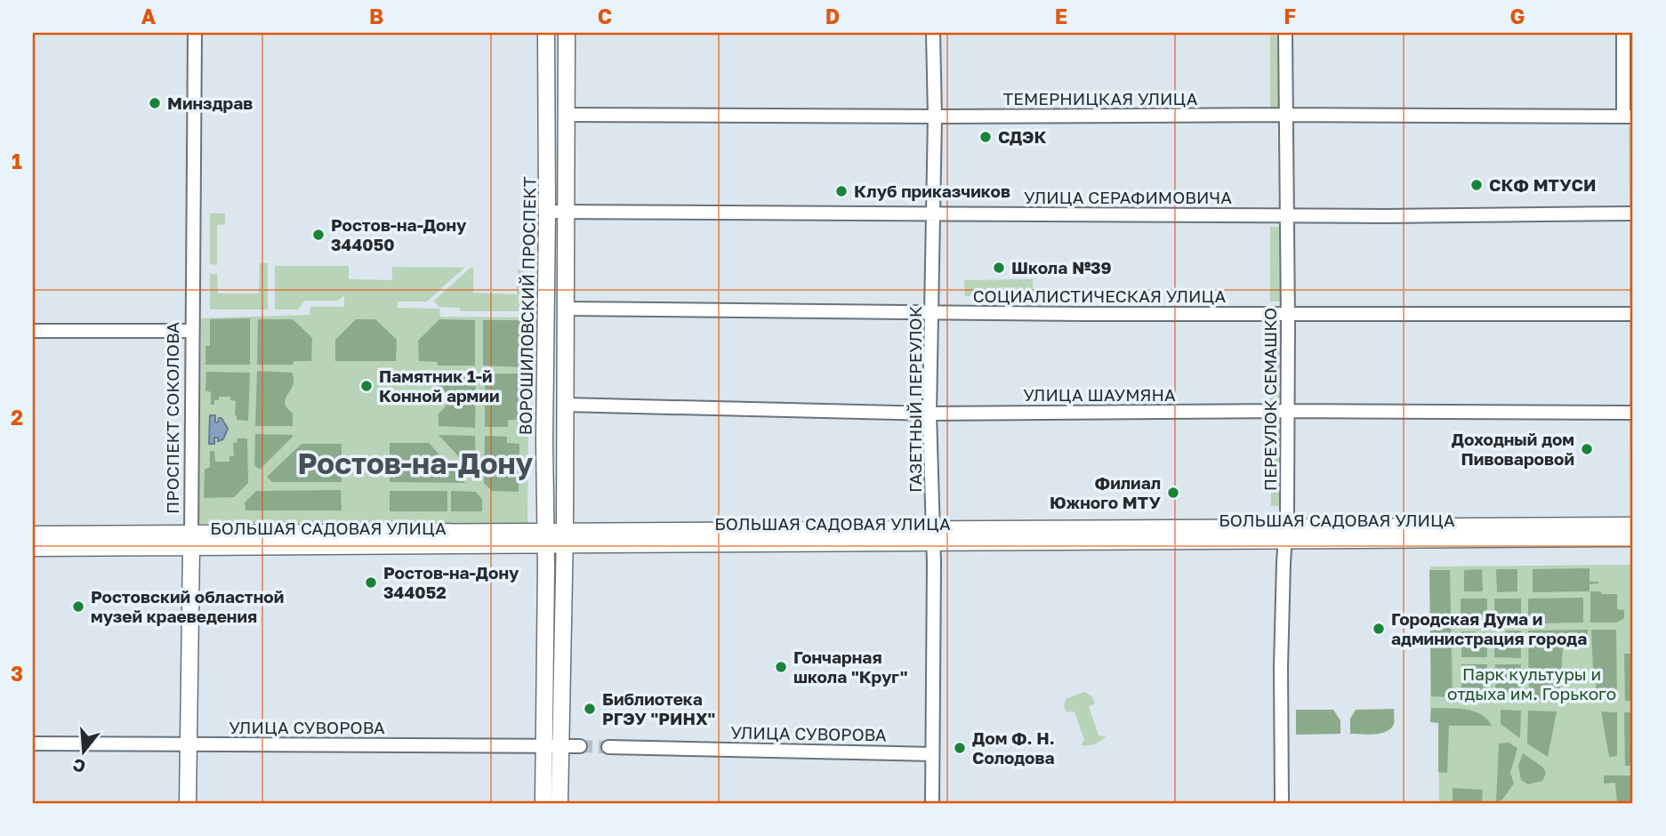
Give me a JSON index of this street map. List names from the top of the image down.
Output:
{
  "streets": {
    "main road": ["ВОРОШИЛОВСКИЙ ПРОСПЕКТ", "ПРОСПЕКТ СОКОЛОВА", "БОЛЬШАЯ САДОВАЯ УЛИЦА"],
    "street": [
      "ТЕМЕРНИЦКАЯ УЛИЦА",
      "УЛИЦА СЕРАФИМОВИЧА",
      "СОЦИАЛИСТИЧЕСКАЯ УЛИЦА",
      "УЛИЦА ШАУМЯНА",
      "ГАЗЕТНЫЙ ПЕРЕУЛОК",
      "ПЕРЕУЛОК СЕМАШКО",
      "УЛИЦА СУВОРОВА"
    ]
  },
  "crossings": [
    ["ТЕМЕРНИЦКАЯ УЛИЦА", "ГАЗЕТНЫЙ ПЕРЕУЛОК"],
    ["ТЕМЕРНИЦКАЯ УЛИЦА", "ПЕРЕУЛОК СЕМАШКО"],
    ["УЛИЦА СЕРАФИМОВИЧА", "ВОРОШИЛОВСКИЙ ПРОСПЕКТ"],
    ["УЛИЦА СЕРАФИМОВИЧА", "ГАЗЕТНЫЙ ПЕРЕУЛОК"],
    ["УЛИЦА СЕРАФИМОВИЧА", "ПЕРЕУЛОК СЕМАШКО"],
    ["СОЦИАЛИСТИЧЕСКАЯ УЛИЦА", "ГАЗЕТНЫЙ ПЕРЕУЛОК"],
    ["СОЦИАЛИСТИЧЕСКАЯ УЛИЦА", "ПЕРЕУЛОК СЕМАШКО"],
    ["ВОРОШИЛОВСКИЙ ПРОСПЕКТ", "БОЛЬШАЯ САДОВАЯ УЛИЦА"],
    ["ВОРОШИЛОВСКИЙ ПРОСПЕКТ", "УЛИЦА СУВОРОВА"],
    ["УЛИЦА ШАУМЯНА", "ГАЗЕТНЫЙ ПЕРЕУЛОК"],
    ["УЛИЦА ШАУМЯНА", "ПЕРЕУЛОК СЕМАШКО"],
    ["ГАЗЕТНЫЙ ПЕРЕУЛОК", "БОЛЬШАЯ САДОВАЯ УЛИЦА"],
    ["ГАЗЕТНЫЙ ПЕРЕУЛОК", "УЛИЦА СУВОРОВА"],
    ["ПЕРЕУЛОК СЕМАШКО", "БОЛЬШАЯ САДОВАЯ УЛИЦА"],
    ["ПРОСПЕКТ СОКОЛОВА", "БОЛЬШАЯ САДОВАЯ УЛИЦА"],
    ["ПРОСПЕКТ СОКОЛОВА", "УЛИЦА СУВОРОВА"]
  ],
  "districts": ["Ростов-на-Дону"],
  "parks": ["Парк культуры и отдыха им. Горького"],
  "places": [
    "Минздрав",
    "СДЭК",
    "СКФ МТУСИ",
    "Клуб приказчиков",
    "Ростов-на-Дону 344050",
    "Школа №39",
    "Памятник 1-й Конной армии",
    "Доходный дом Пивоваровой",
    "Филиал Южного МТУ",
    "Ростов-на-Дону 344052",
    "Ростовский областной музей краеведения",
    "Городская Дума и администрация города",
    "Гончарная школа \"Круг\"",
    "Библиотека РГЭУ \"РИНХ\"",
    "Дом Ф. Н. Солодова"
  ],
  "north": "bottom",
  "grid": {
    "columns": [
      "A",
      "B",
      "C",
      "D",
      "E",
      "F",
      "G"
    ],
    "rows": ["1", "2", "3"]
  }
}
